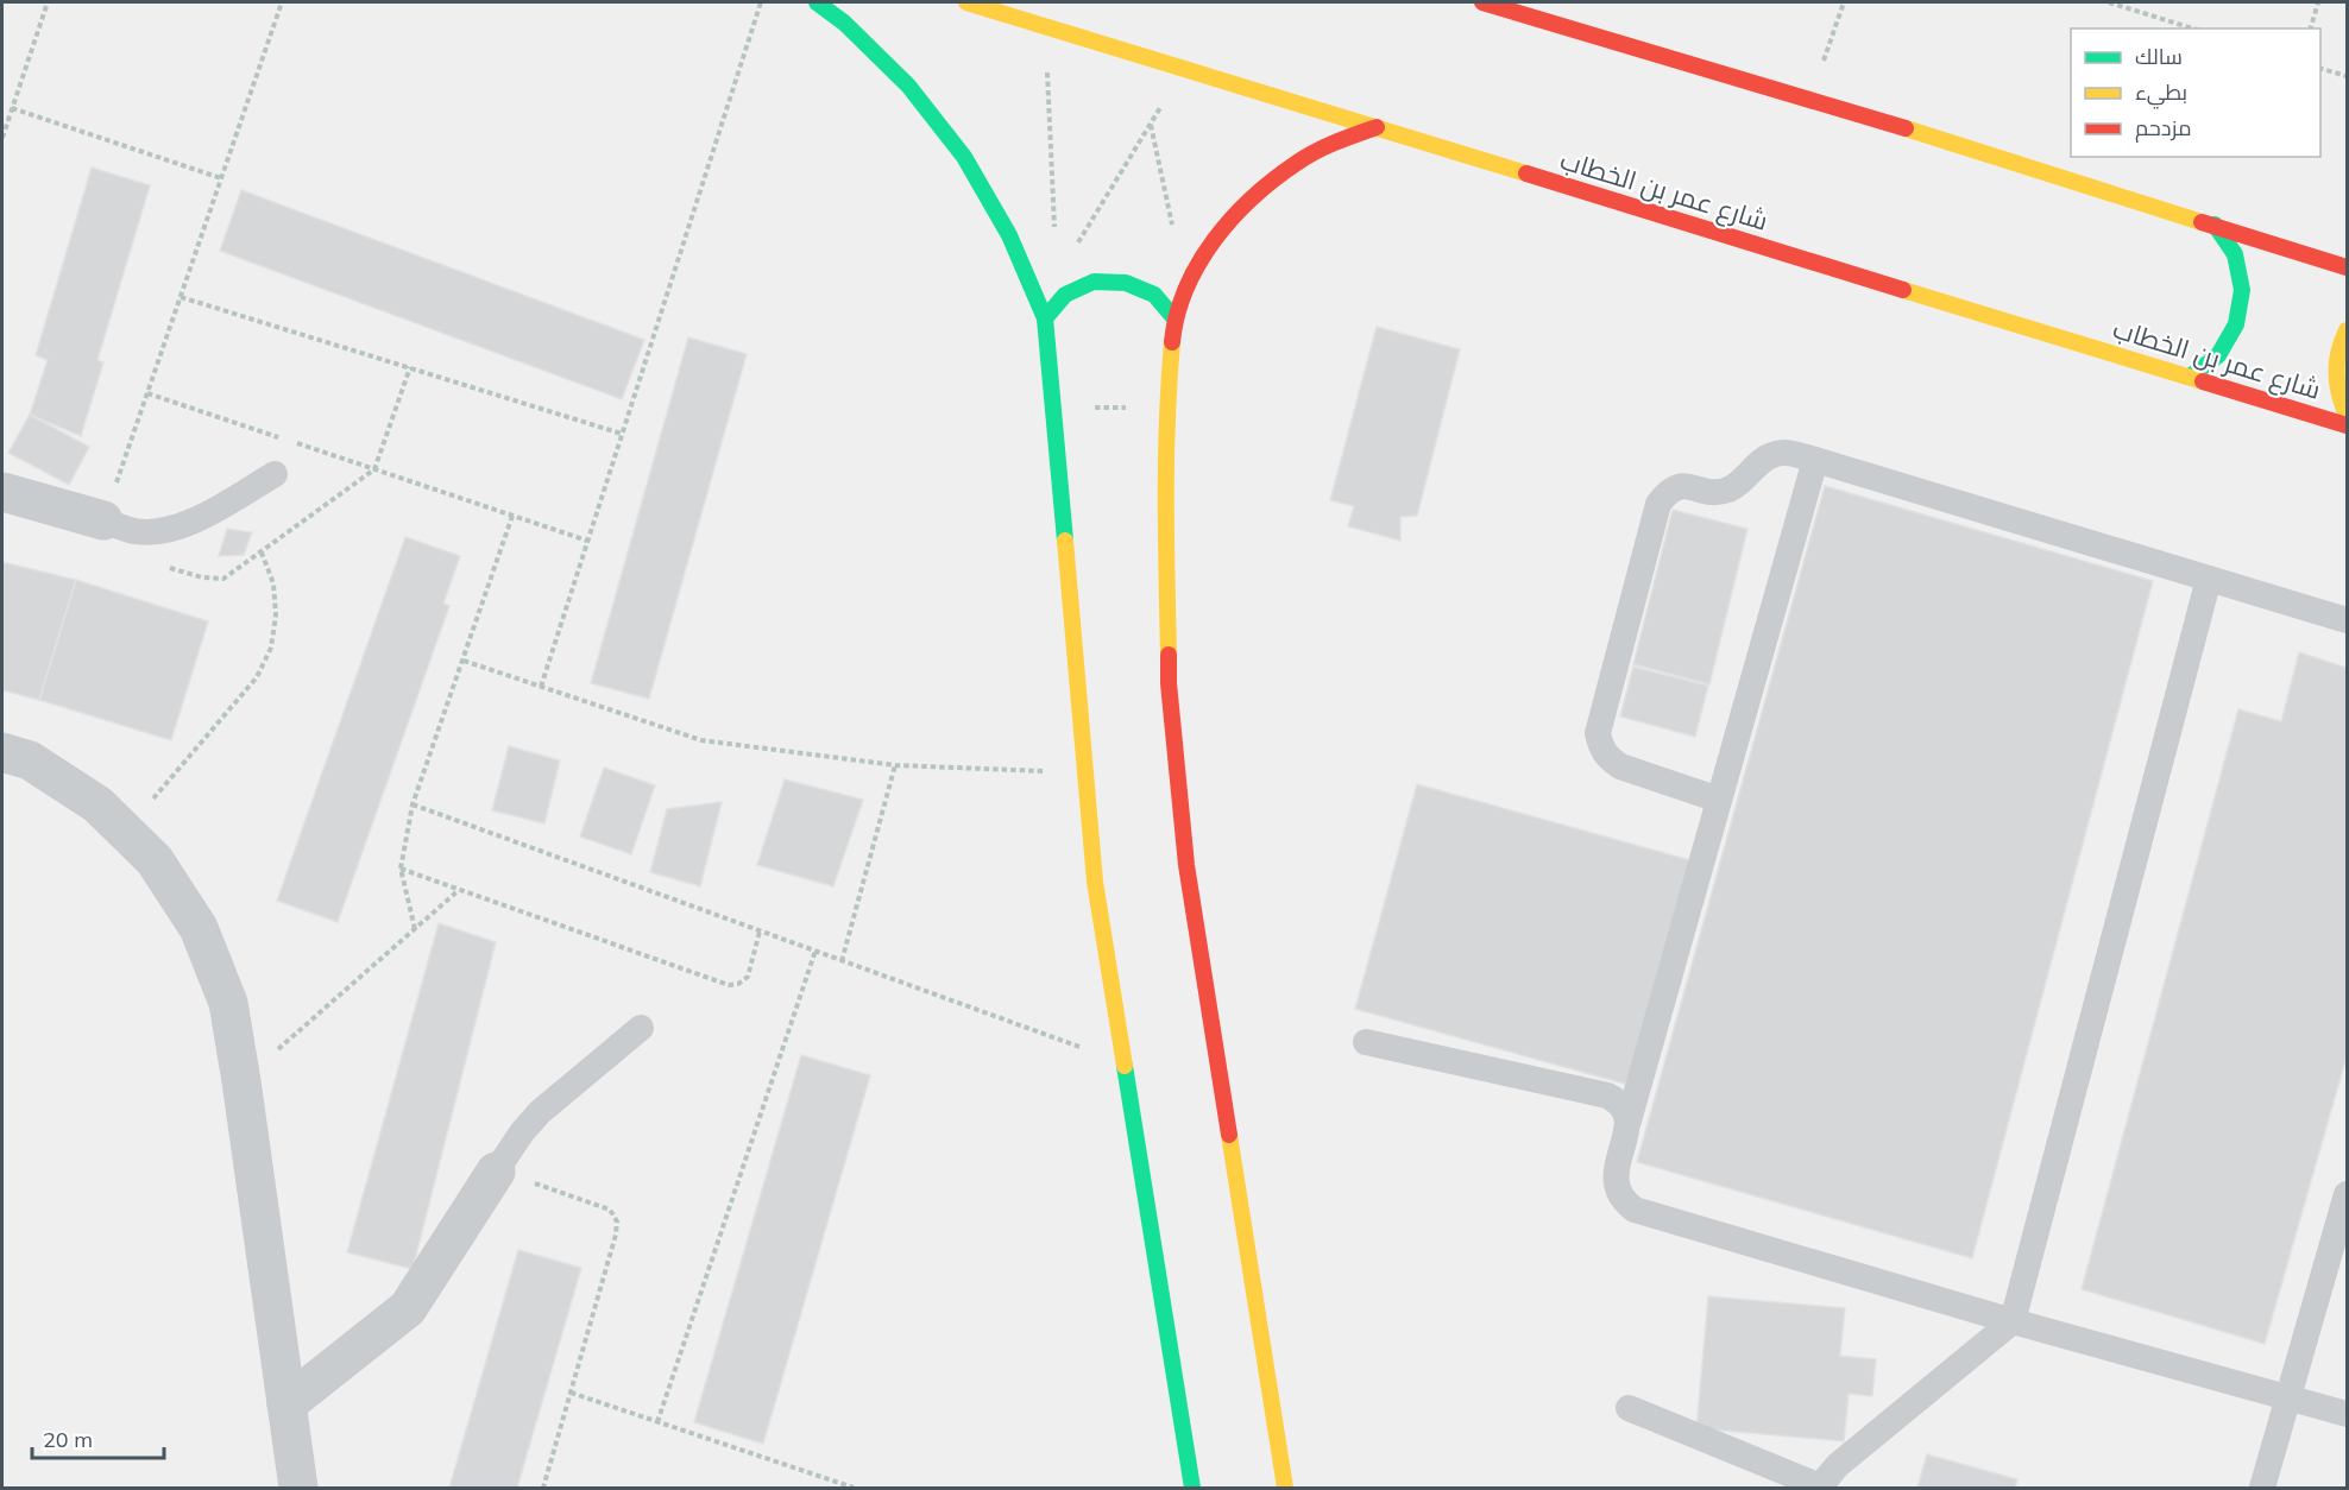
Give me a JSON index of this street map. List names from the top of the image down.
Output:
{
  "streets": {
    "street": ["شارع عمر بن الخطاب"]
  },
  "legend": ["سالك", "بطيء", "مزدحم"],
  "scale_bar": "20 m"
}
